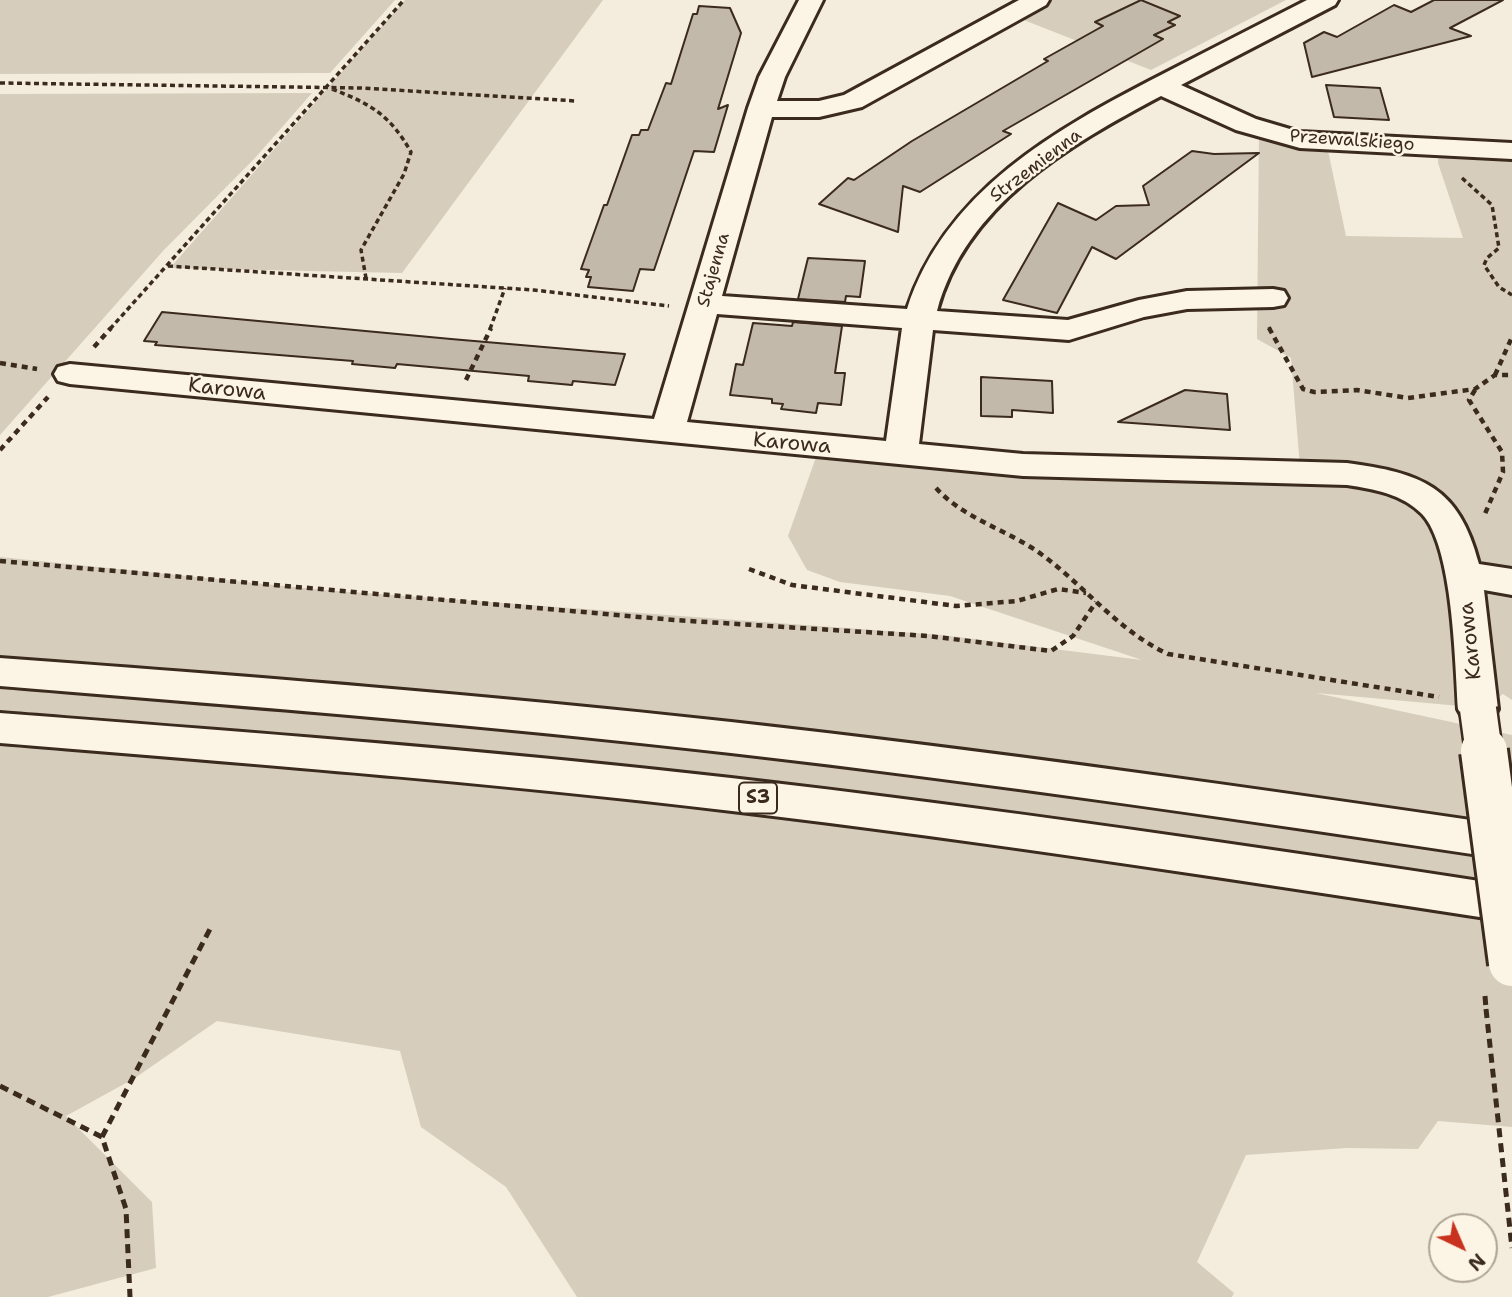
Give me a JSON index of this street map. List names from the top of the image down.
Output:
{
  "streets": {
    "main road": [
      "Przewalskiego",
      "Strzemienna",
      "Stajenna",
      "Karowa",
      "S3"
    ]
  },
  "crossings": [
    ["Przewalskiego", "Strzemienna"],
    ["Strzemienna", "Karowa"],
    ["Stajenna", "Karowa"]
  ],
  "north": "bottom right"
}
